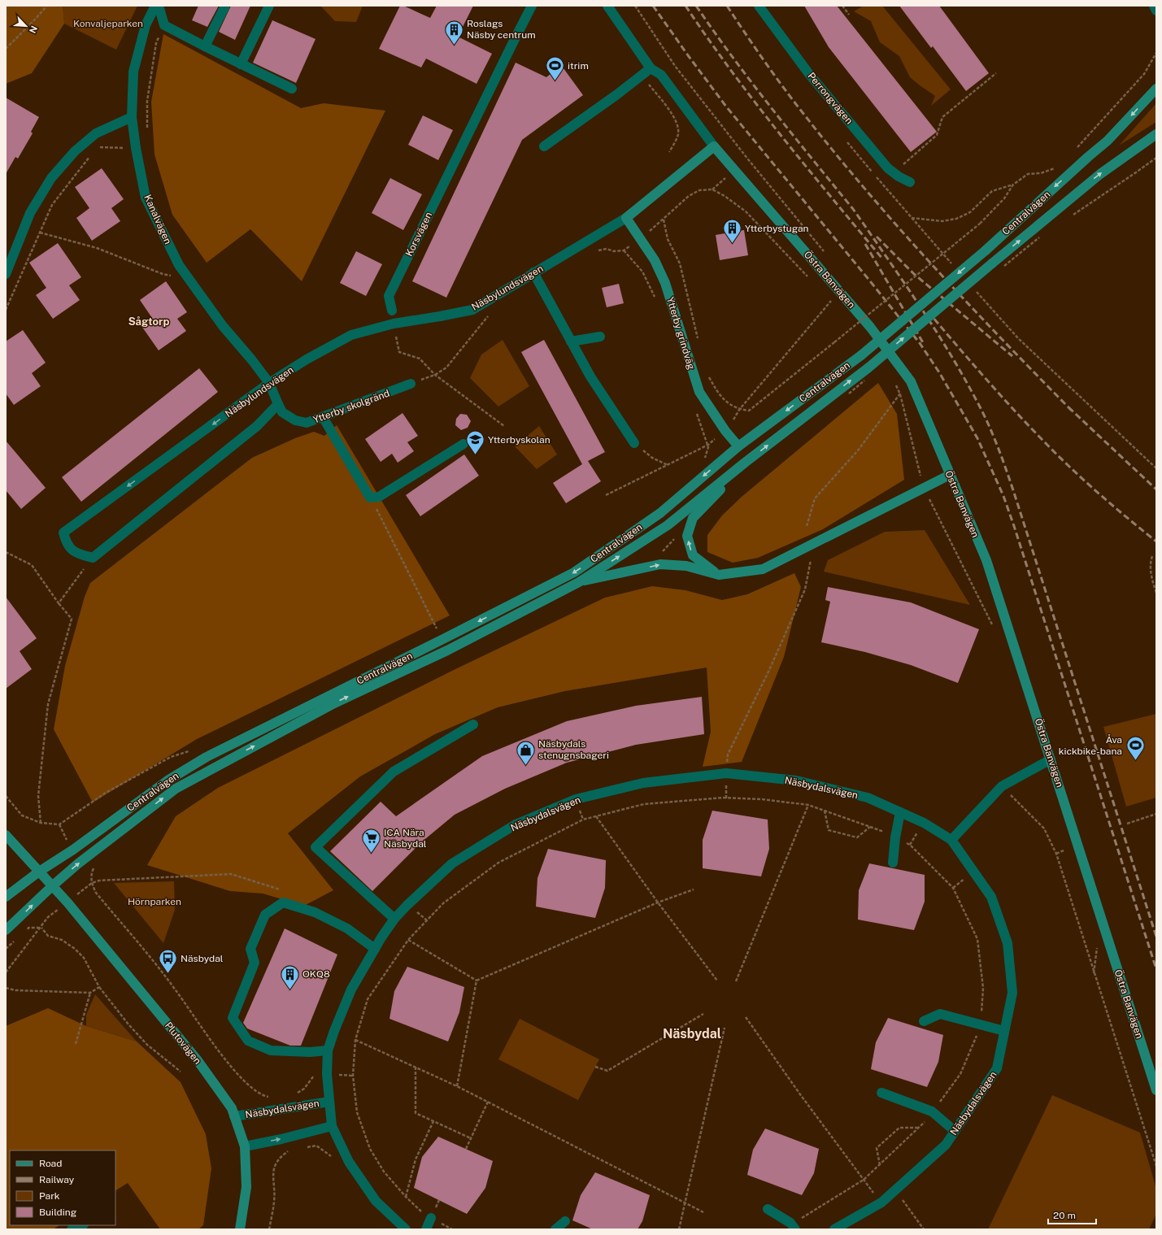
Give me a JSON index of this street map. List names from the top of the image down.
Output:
{
  "streets": {
    "street": [
      "Perrongvägen",
      "Centralvägen",
      "Kanalvägen",
      "Korsvägen",
      "Östra Banvägen",
      "Näsbylundsvägen",
      "Ytterby grindväg",
      "Ytterby skolgränd",
      "Näsbydalsvägen",
      "Plutovägen"
    ]
  },
  "crossings": [
    ["Centralvägen", "Ytterby grindväg"],
    ["Centralvägen", "Plutovägen"],
    ["Kanalvägen", "Näsbylundsvägen"],
    ["Kanalvägen", "Ytterby skolgränd"],
    ["Östra Banvägen", "Näsbylundsvägen"],
    ["Näsbylundsvägen", "Ytterby grindväg"],
    ["Näsbydalsvägen", "Plutovägen"]
  ],
  "districts": ["Sågtorp", "Näsbydal"],
  "parks": ["Konvaljeparken", "Hörnparken"],
  "places": {
    "building": ["Roslags Näsby centrum", "Ytterbystugan", "OKQ8"],
    "sports": ["itrim", "Åva kickbike-bana"],
    "school or university": ["Ytterbyskolan"],
    "shop": ["Näsbydals stenugnsbageri"],
    "supermarket": ["ICA Nära Näsbydal"],
    "bus stop": ["Näsbydal"]
  },
  "legend": [
    "Road",
    "Railway",
    "Park",
    "Building"
  ],
  "scale_bar": "20 m",
  "north": "bottom right"
}
